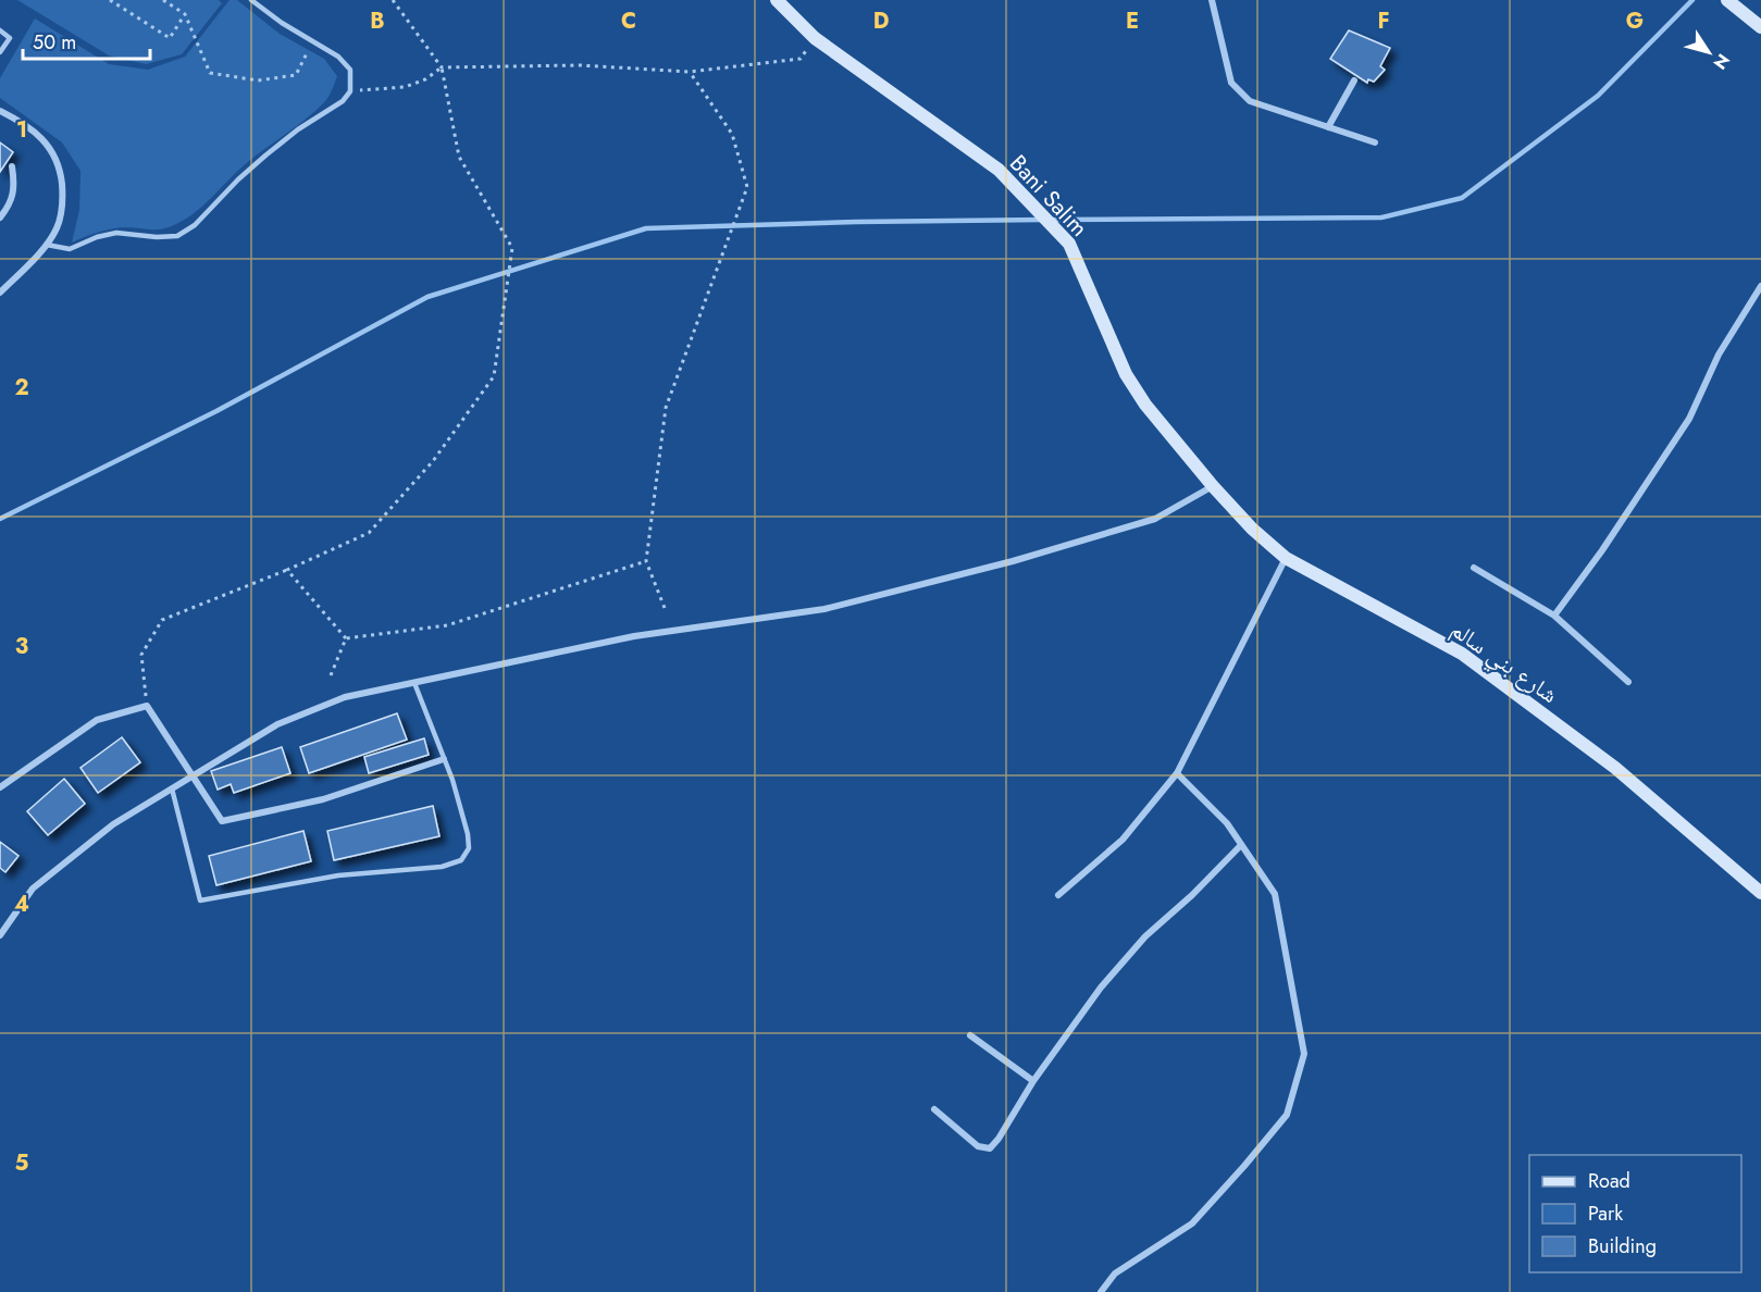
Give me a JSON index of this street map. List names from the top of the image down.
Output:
{
  "streets": {
    "street": ["Bani Salim", "شارع بني سالم"]
  },
  "crossings": [
    ["Bani Salim", "شارع بني سالم"]
  ],
  "legend": ["Road", "Park", "Building"],
  "scale_bar": "50 m",
  "north": "bottom right",
  "grid": {
    "columns": [
      "B",
      "C",
      "D",
      "E",
      "F",
      "G"
    ],
    "rows": [
      "1",
      "2",
      "3",
      "4",
      "5"
    ]
  }
}
